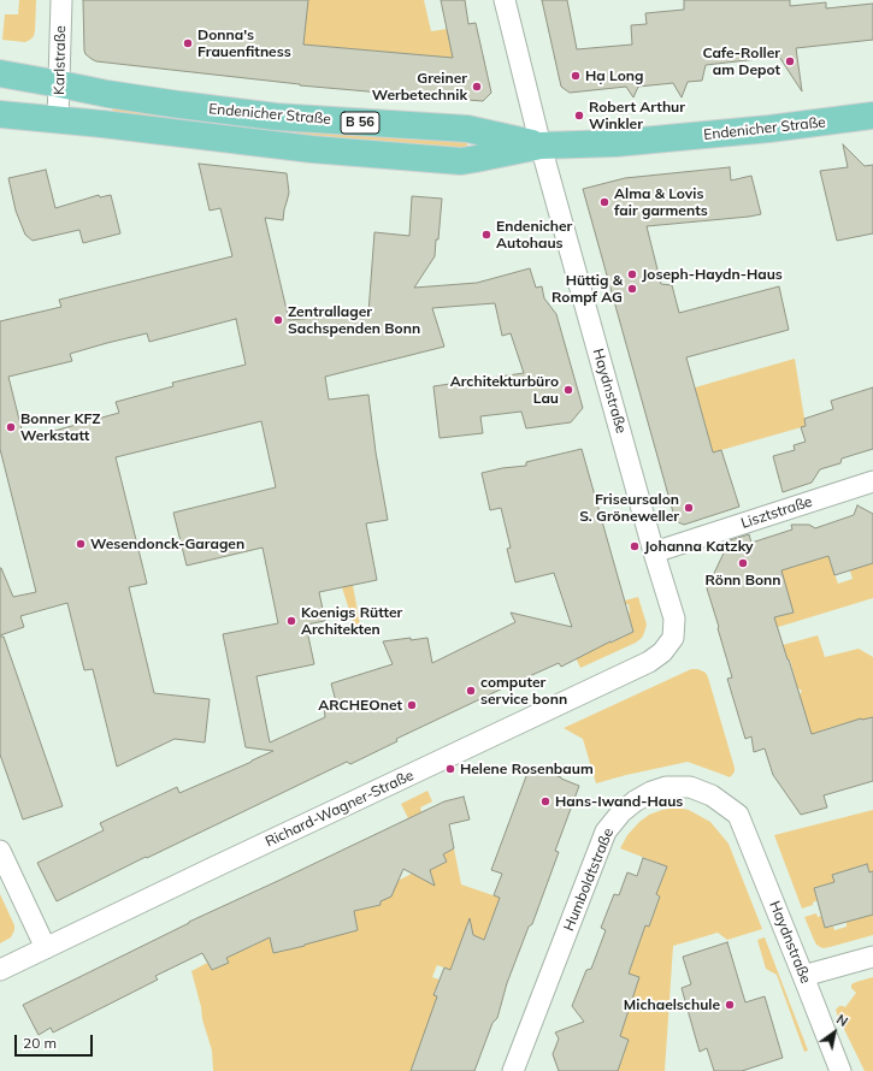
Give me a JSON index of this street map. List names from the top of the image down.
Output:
{
  "streets": {
    "main road": ["Endenicher Straße", "B 56"],
    "street": [
      "Karlstraße",
      "Haydnstraße",
      "Lisztstraße",
      "Richard-Wagner-Straße",
      "Humboldtstraße"
    ]
  },
  "crossings": [
    ["Karlstraße", "Endenicher Straße"],
    ["Endenicher Straße", "Haydnstraße"],
    ["Haydnstraße", "Lisztstraße"],
    ["Haydnstraße", "Richard-Wagner-Straße"],
    ["Haydnstraße", "Humboldtstraße"]
  ],
  "places": [
    "Donna's Frauenfitness",
    "Cafe-Roller am Depot",
    "Hạ Long",
    "Greiner Werbetechnik",
    "Robert Arthur Winkler",
    "Alma & Lovis fair garments",
    "Endenicher Autohaus",
    "Joseph-Haydn-Haus",
    "Hüttig & Rompf AG",
    "Zentrallager Sachspenden Bonn",
    "Architekturbüro Lau",
    "Bonner KFZ Werkstatt",
    "Friseursalon S. Gröneweller",
    "Wesendonck-Garagen",
    "Johanna Katzky",
    "Rönn Bonn",
    "Koenigs Rütter Architekten",
    "computer service bonn",
    "ARCHEOnet",
    "Helene Rosenbaum",
    "Hans-Iwand-Haus",
    "Michaelschule"
  ],
  "scale_bar": "20 m",
  "north": "top right"
}
